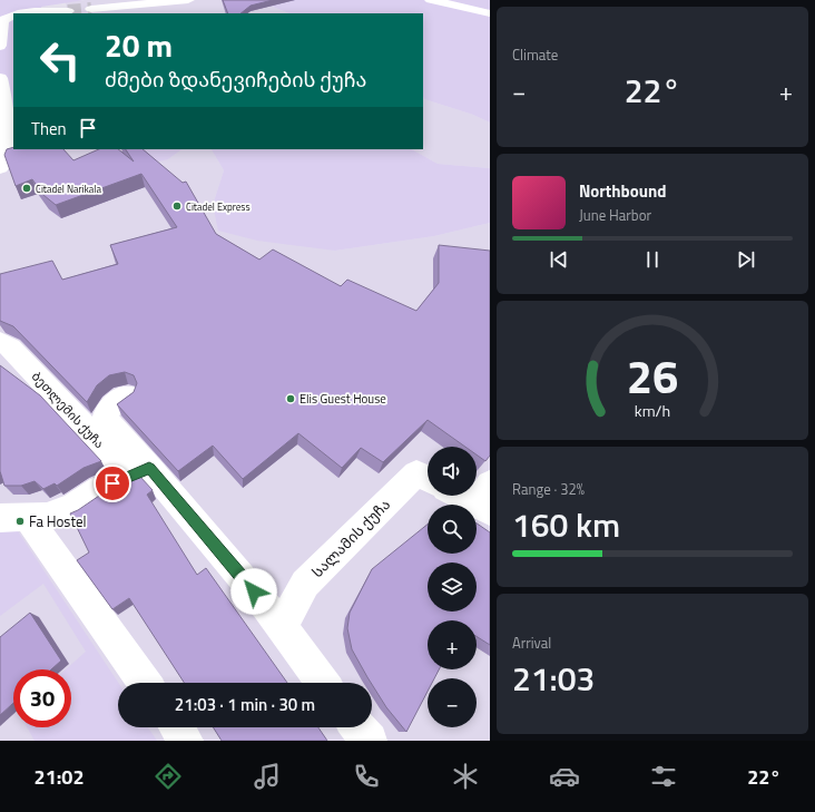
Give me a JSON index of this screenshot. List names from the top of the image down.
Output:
{
  "streets": {
    "street": ["ბეთლემის ქუჩა", "სალამის ქუჩა"]
  },
  "places": [
    "Citadel Narikala",
    "Citadel Express",
    "Elis Guest House",
    "Fa Hostel"
  ],
  "page": {
    "tile": [
      "Climate",
      ["Range · 32%", "160 km"],
      ["Arrival", "21:03"]
    ],
    "turn": ["20 m", "ძმები ზდანევიჩების ქუჩა"],
    "heat": ["−", "22°", "+"],
    "then": "Then",
    "song": ["Northbound", "June Harbor"],
    "map_buttons": ["+", "−"],
    "limit": "30",
    "trip": "21:03 · 1 min · 30 m",
    "tabs": ["21:02", "22°"],
    "gauge": ["26", "km/h"]
  }
}
